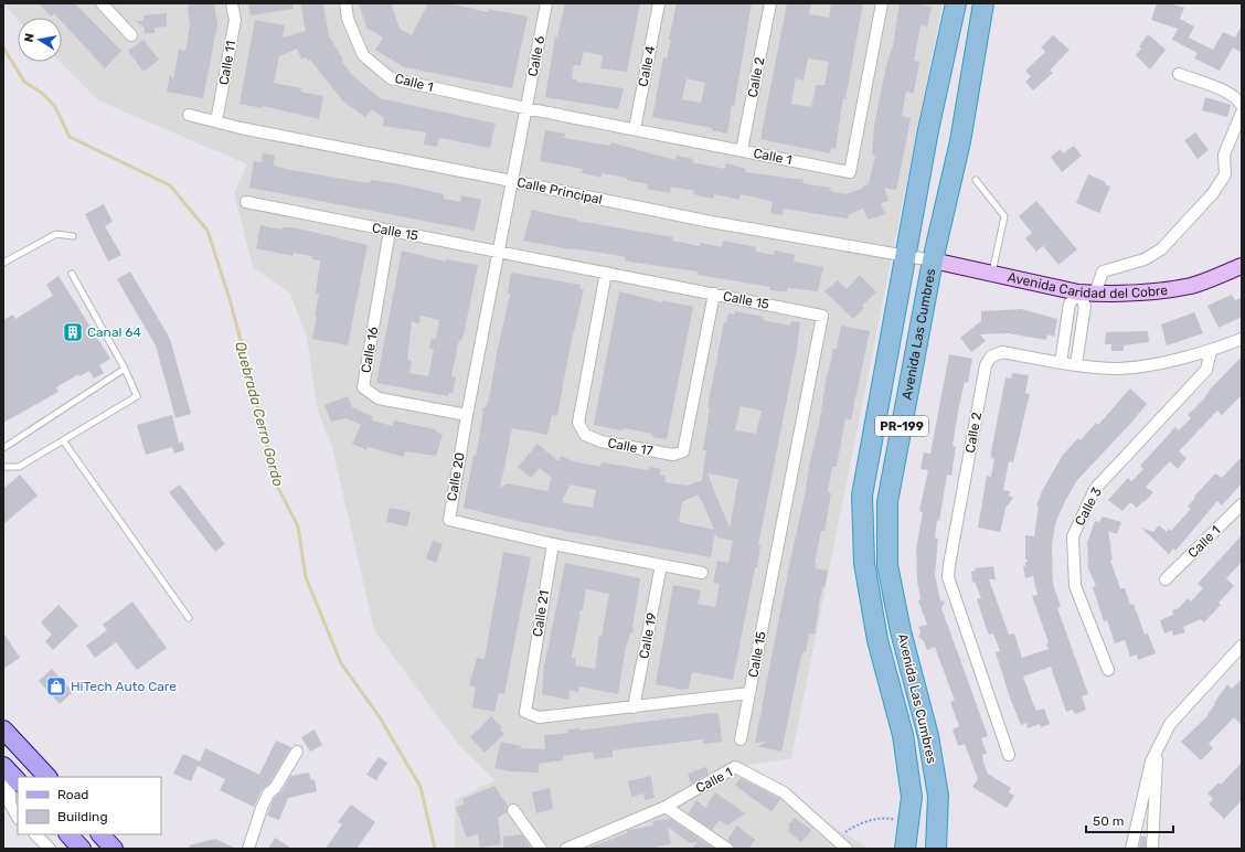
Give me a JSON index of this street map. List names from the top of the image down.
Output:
{
  "streets": {
    "highway": ["Avenida Las Cumbres", "PR-199"],
    "street": [
      "Calle 6",
      "Calle 11",
      "Calle 4",
      "Calle 2",
      "Calle 1",
      "Calle Principal",
      "Calle 15",
      "Avenida Caridad del Cobre",
      "Calle 16",
      "Calle 17",
      "Calle 20",
      "Calle 3",
      "Calle 21",
      "Calle 19"
    ]
  },
  "crossings": [
    ["Calle 6", "Calle 1"],
    ["Calle 11", "Calle Principal"],
    ["Calle 4", "Calle 1"],
    ["Calle 2", "Calle 1"],
    ["Calle 2", "Calle 3"],
    ["Calle Principal", "Avenida Caridad del Cobre"],
    ["Calle Principal", "Avenida Las Cumbres"],
    ["Calle Principal", "Calle 20"],
    ["Calle 15", "Calle 16"],
    ["Calle 15", "Calle 17"],
    ["Calle 15", "Calle 20"],
    ["Avenida Caridad del Cobre", "Avenida Las Cumbres"],
    ["Calle 16", "Calle 20"],
    ["Calle 20", "Calle 21"],
    ["Calle 20", "Calle 19"],
    ["Calle 21", "Calle 19"]
  ],
  "water": ["Quebrada Cerro Gordo"],
  "places": {
    "building": ["Canal 64"],
    "shop": ["HiTech Auto Care"]
  },
  "legend": ["Road", "Building"],
  "scale_bar": "50 m",
  "north": "left"
}
